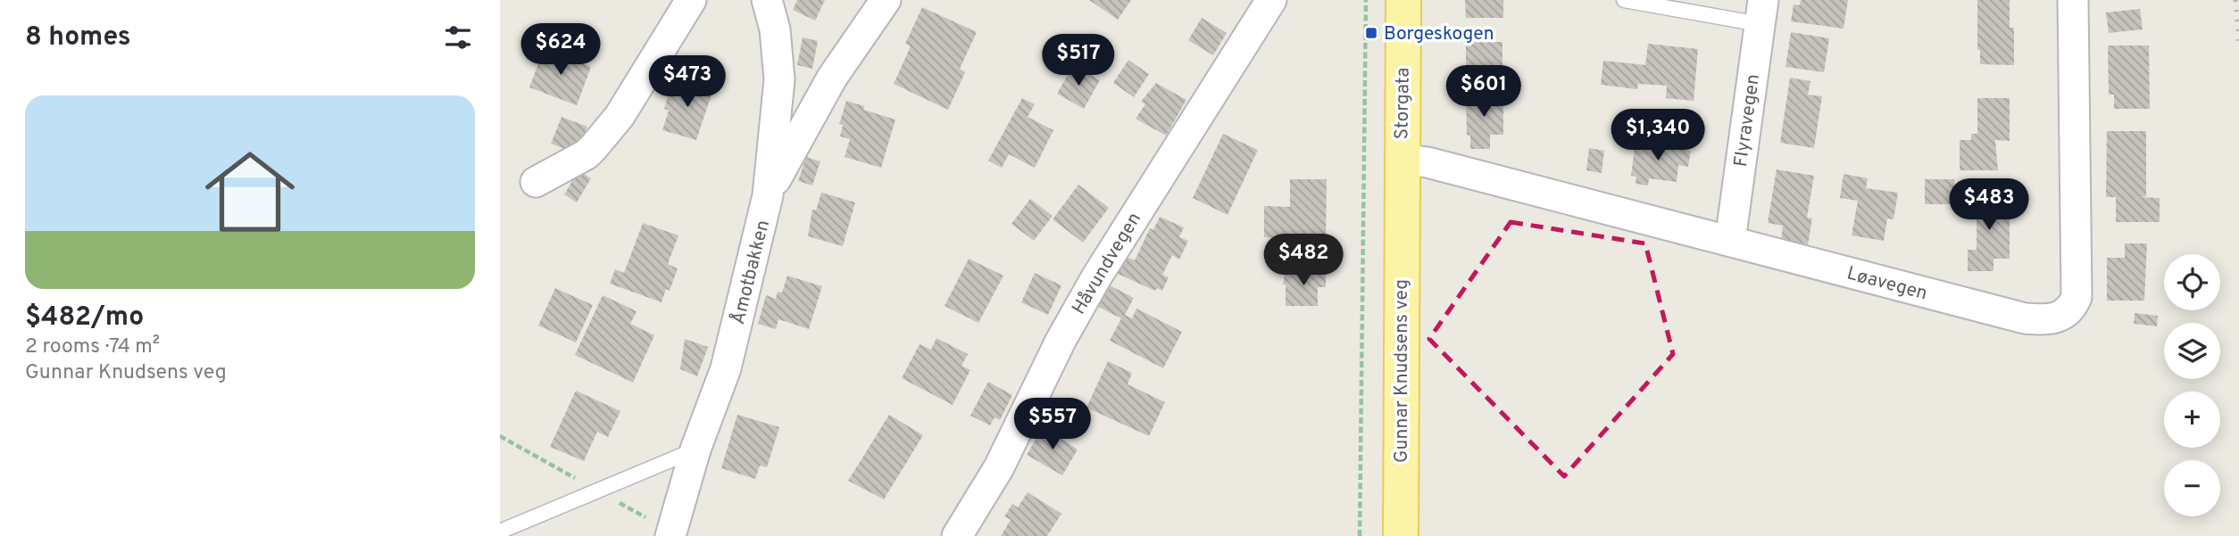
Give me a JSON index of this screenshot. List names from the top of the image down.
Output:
{
  "streets": {
    "main road": ["Storgata", "Gunnar Knudsens veg"],
    "street": [
      "Flyravegen",
      "Håvundvegen",
      "Åmotbakken",
      "Løavegen"
    ]
  },
  "crossings": [
    ["Storgata", "Løavegen"],
    ["Storgata", "Gunnar Knudsens veg"],
    ["Flyravegen", "Løavegen"]
  ],
  "places": {
    "transit": ["Borgeskogen"]
  },
  "page": {
    "heading": "8 homes",
    "price": [
      "$624",
      "$517",
      "$473",
      "$601",
      "$1,340",
      "$483",
      "$482",
      "$557"
    ],
    "list": [
      {
        "name": "$482/mo",
        "note": "2 rooms · 74 m² · Gunnar Knudsens veg"
      }
    ],
    "map_buttons": ["+", "−"]
  }
}
